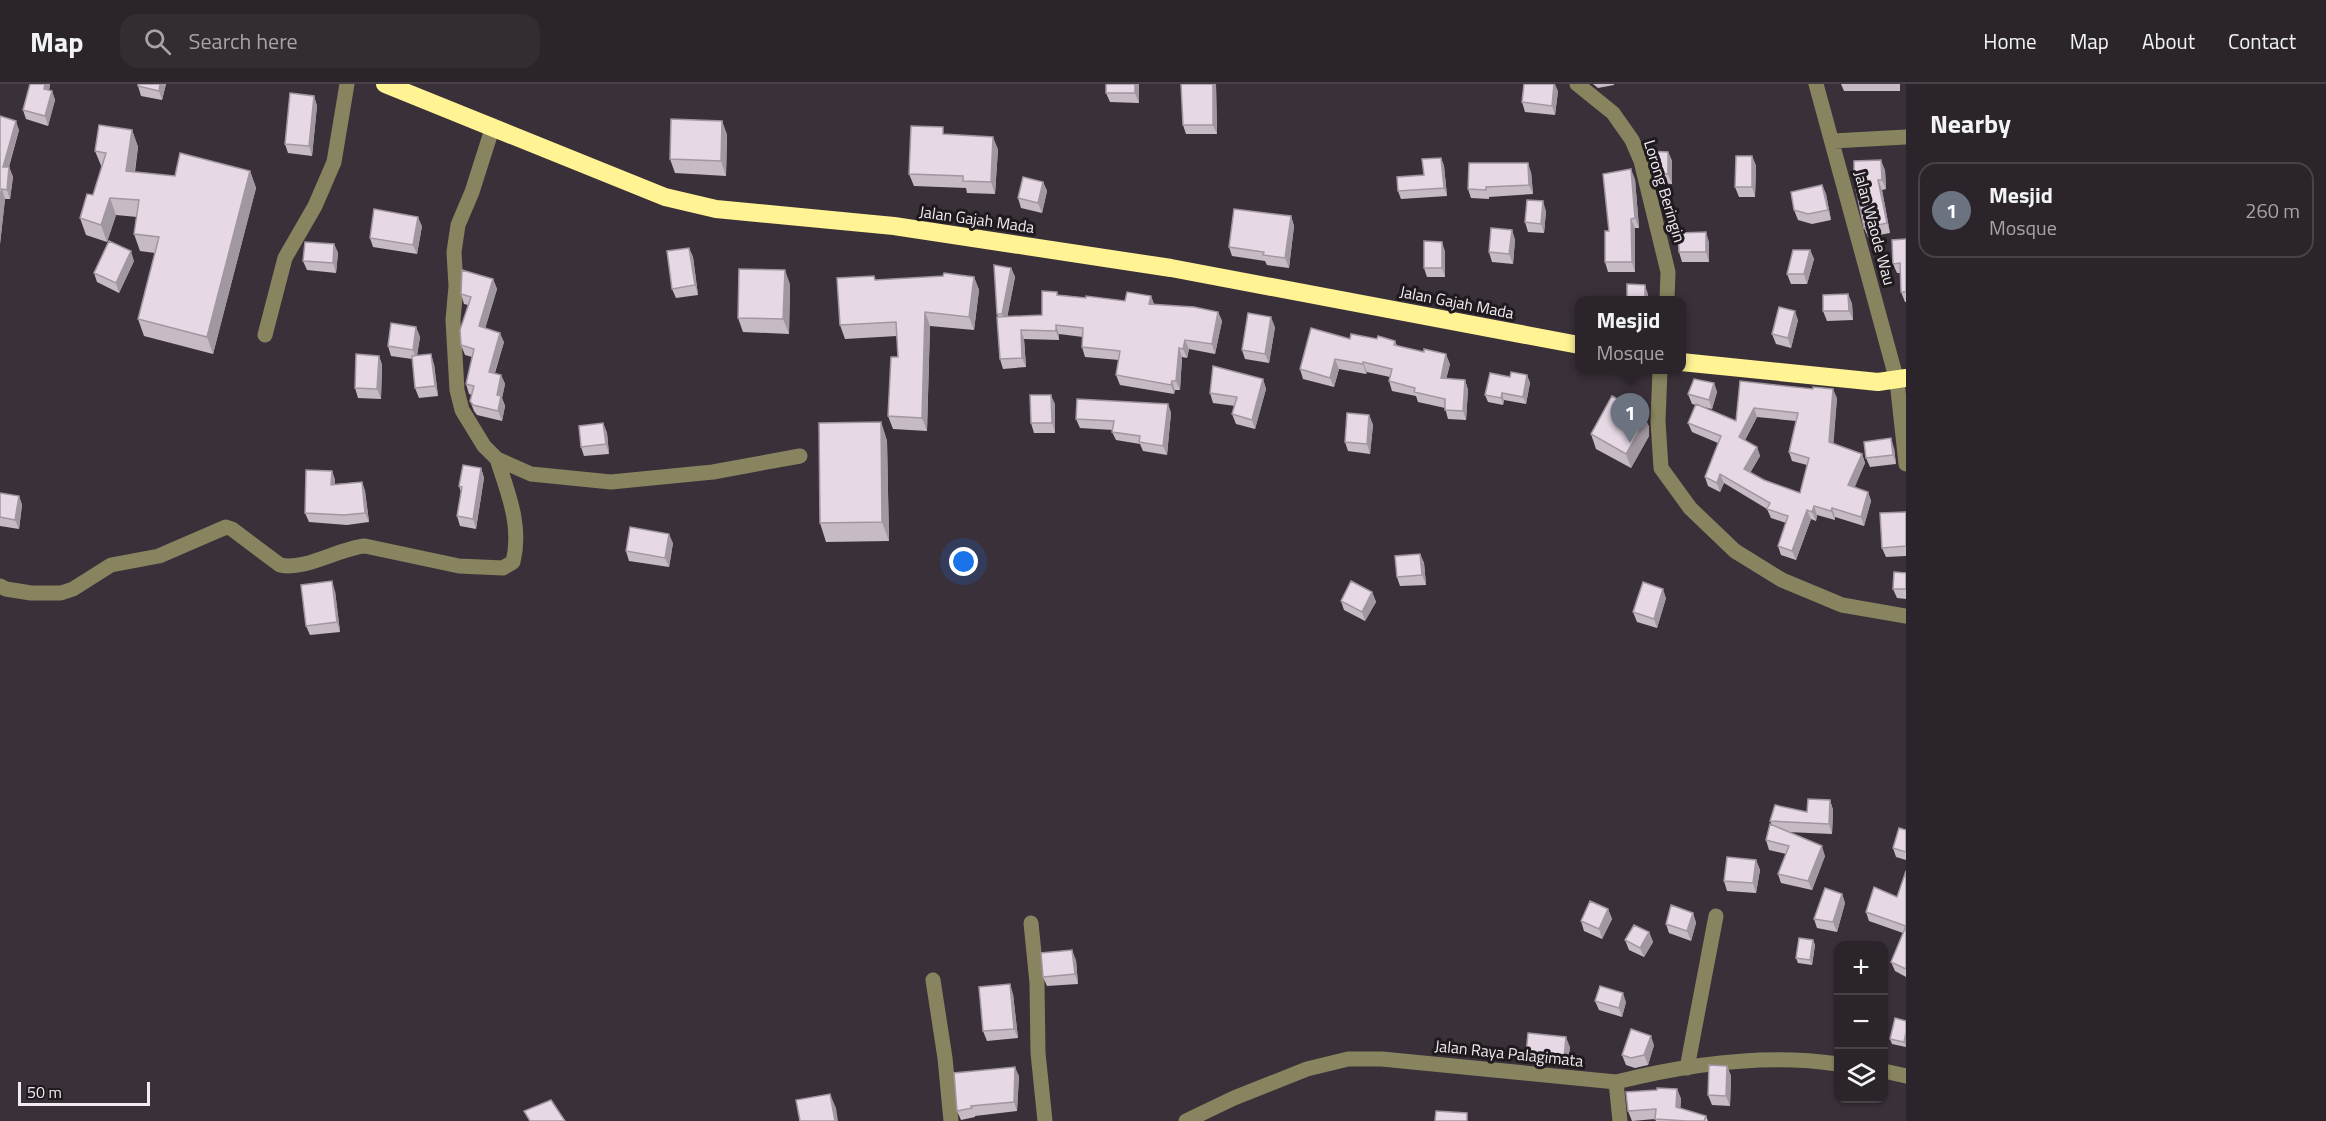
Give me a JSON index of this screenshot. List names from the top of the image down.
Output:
{
  "streets": {
    "highway": ["Jalan Gajah Mada"],
    "street": ["Lorong Beringin", "Jalan Waode Wau", "Jalan Raya Palagimata"]
  },
  "scale_bar": "50 m",
  "page": {
    "header": "Map",
    "search": "Search here",
    "nav": [
      "Home",
      "Map",
      "About",
      "Contact"
    ],
    "heading": "Nearby",
    "list": [
      {
        "mark": "1",
        "name": "Mesjid",
        "note": "Mosque",
        "value": "260 m"
      }
    ],
    "popup": ["Mesjid", "Mosque"],
    "pins": "1",
    "map_buttons": ["+", "−"],
    "scale": "50 m"
  }
}
